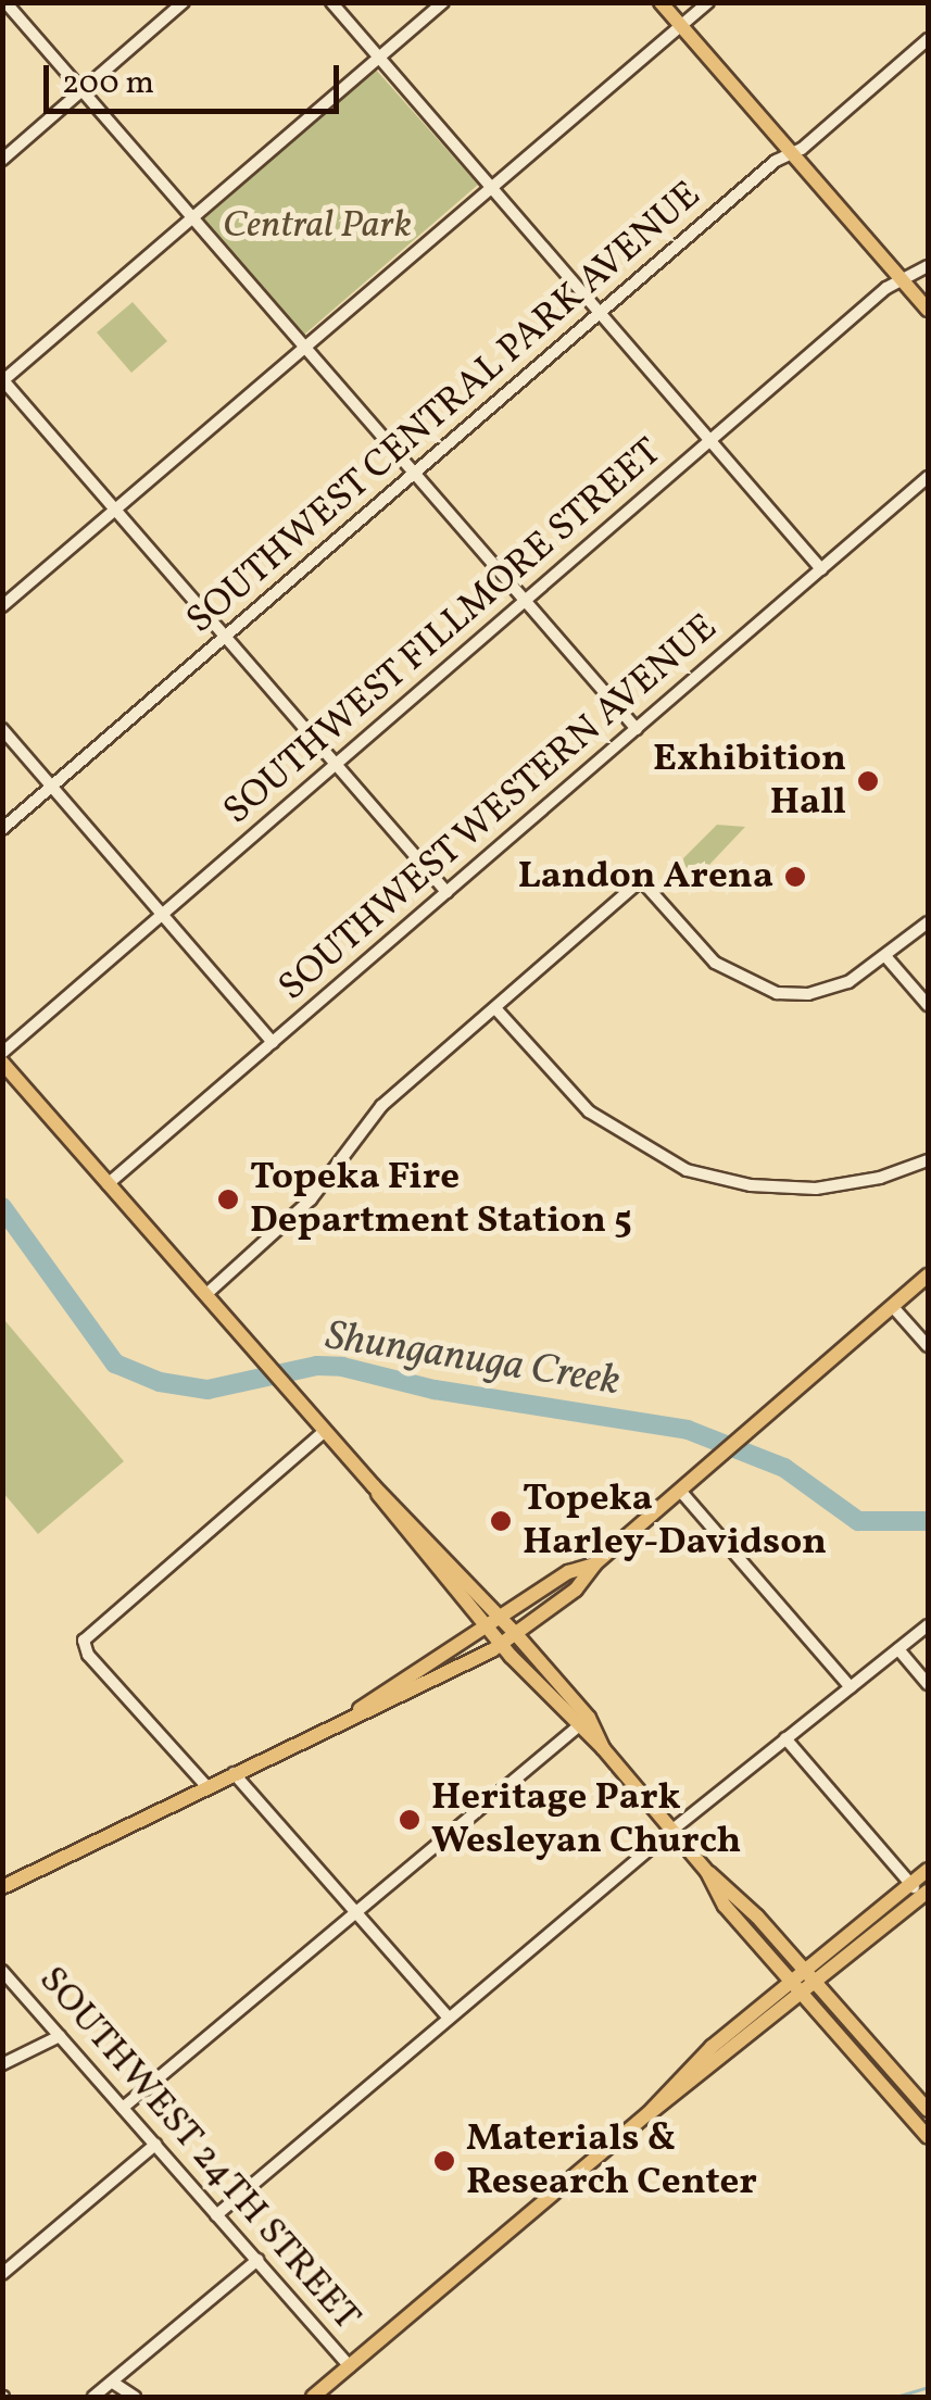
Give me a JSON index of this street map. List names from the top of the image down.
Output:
{
  "streets": {
    "street": [
      "SOUTHWEST CENTRAL PARK AVENUE",
      "SOUTHWEST FILLMORE STREET",
      "SOUTHWEST WESTERN AVENUE",
      "SOUTHWEST 24TH STREET"
    ]
  },
  "water": ["Shunganuga Creek"],
  "parks": ["Central Park"],
  "places": [
    "Exhibition Hall",
    "Landon Arena",
    "Topeka Fire Department Station 5",
    "Topeka Harley-Davidson",
    "Heritage Park Wesleyan Church",
    "Materials & Research Center"
  ],
  "scale_bar": "200 m"
}
